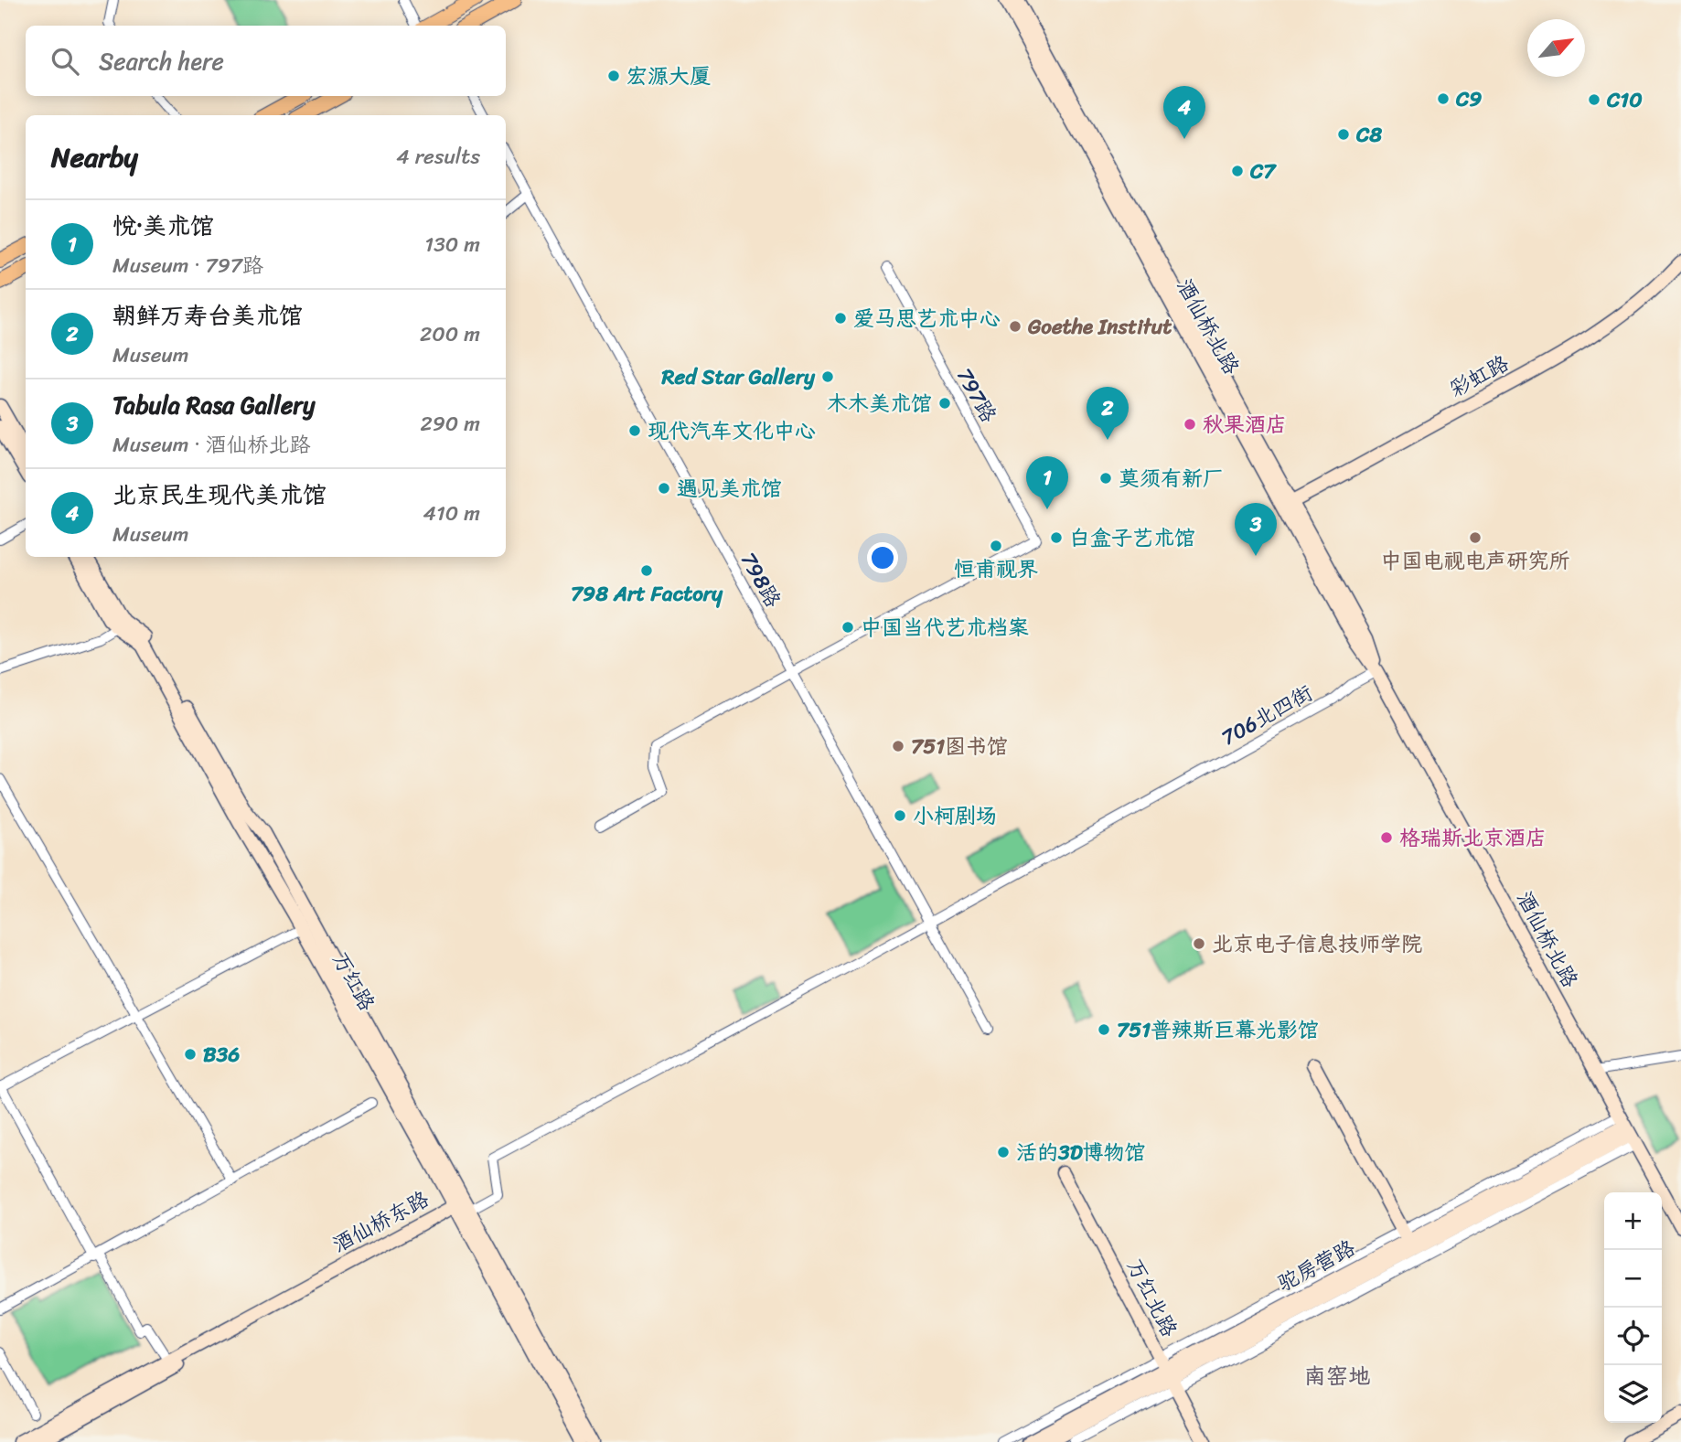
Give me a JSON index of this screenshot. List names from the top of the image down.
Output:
{
  "streets": {
    "street": [
      "酒仙桥北路",
      "彩虹路",
      "797路",
      "798路",
      "706北四街",
      "万红路",
      "酒仙桥东路",
      "驼房营路",
      "万红北路"
    ]
  },
  "crossings": [
    ["酒仙桥北路", "彩虹路"],
    ["酒仙桥北路", "706北四街"],
    ["酒仙桥北路", "驼房营路"],
    ["797路", "798路"],
    ["798路", "706北四街"],
    ["706北四街", "万红路"],
    ["706北四街", "酒仙桥东路"],
    ["万红路", "酒仙桥东路"],
    ["驼房营路", "万红北路"]
  ],
  "districts": ["南窑地"],
  "places": [
    "宏源大厦",
    "C9",
    "C10",
    "C8",
    "C7",
    "爱马思艺术中心",
    "Goethe Institut",
    "Red Star Gallery",
    "木木美术馆",
    "秋果酒店",
    "现代汽车文化中心",
    "莫须有新厂",
    "遇见美术馆",
    "白盒子艺术馆",
    "中国电视电声研究所",
    "恒甫视界",
    "798 Art Factory",
    "中国当代艺术档案",
    "751图书馆",
    "小柯剧场",
    "格瑞斯北京酒店",
    "北京电子信息技师学院",
    "751普辣斯巨幕光影馆",
    "B36",
    "活的3D博物馆"
  ],
  "north": "top right",
  "page": {
    "search": "Search here",
    "pins": [
      "4",
      "2",
      "1",
      "3"
    ],
    "heading": ["Nearby", "4 results"],
    "list": [
      {
        "mark": "1",
        "name": "悦·美术馆",
        "note": "Museum · 797路",
        "value": "130 m"
      },
      {
        "mark": "2",
        "name": "朝鲜万寿台美术馆",
        "note": "Museum",
        "value": "200 m"
      },
      {
        "mark": "3",
        "name": "Tabula Rasa Gallery",
        "note": "Museum · 酒仙桥北路",
        "value": "290 m"
      },
      {
        "mark": "4",
        "name": "北京民生现代美术馆",
        "note": "Museum",
        "value": "410 m"
      }
    ],
    "map_buttons": ["+", "−"]
  }
}
